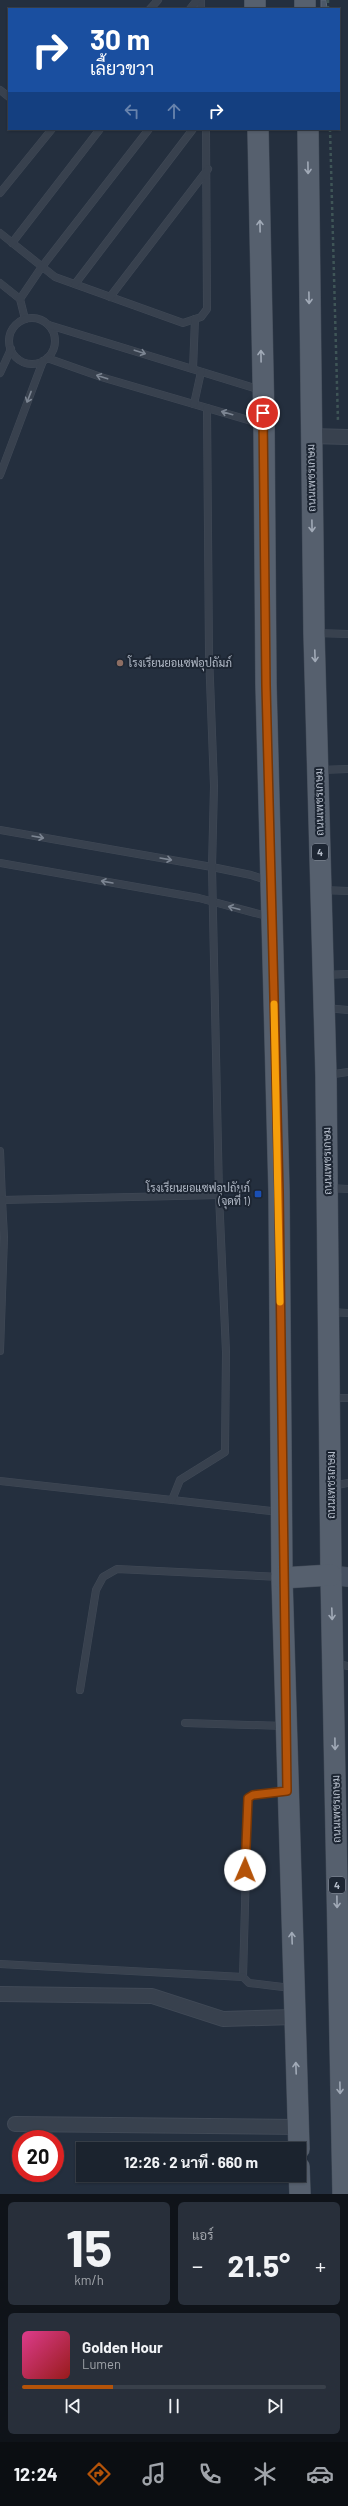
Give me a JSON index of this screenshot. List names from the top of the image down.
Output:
{
  "streets": {
    "main road": ["ถนนเพชรเกษม", "4"]
  },
  "places": {
    "other": ["โรงเรียนยอแซฟอุปถัมภ์"],
    "transit": ["โรงเรียนยอแซฟอุปถัมภ์ (จุดที่ 1)"]
  },
  "page": {
    "turn": ["30 m", "เลี้ยวขวา"],
    "limit": "20",
    "trip": "12:26 · 2 นาที · 660 m",
    "tile": [
      ["15", "km/h"],
      "แอร์"
    ],
    "heat": ["−", "21.5°", "+"],
    "song": ["Golden Hour", "Lumen"],
    "tabs": "12:24"
  }
}
